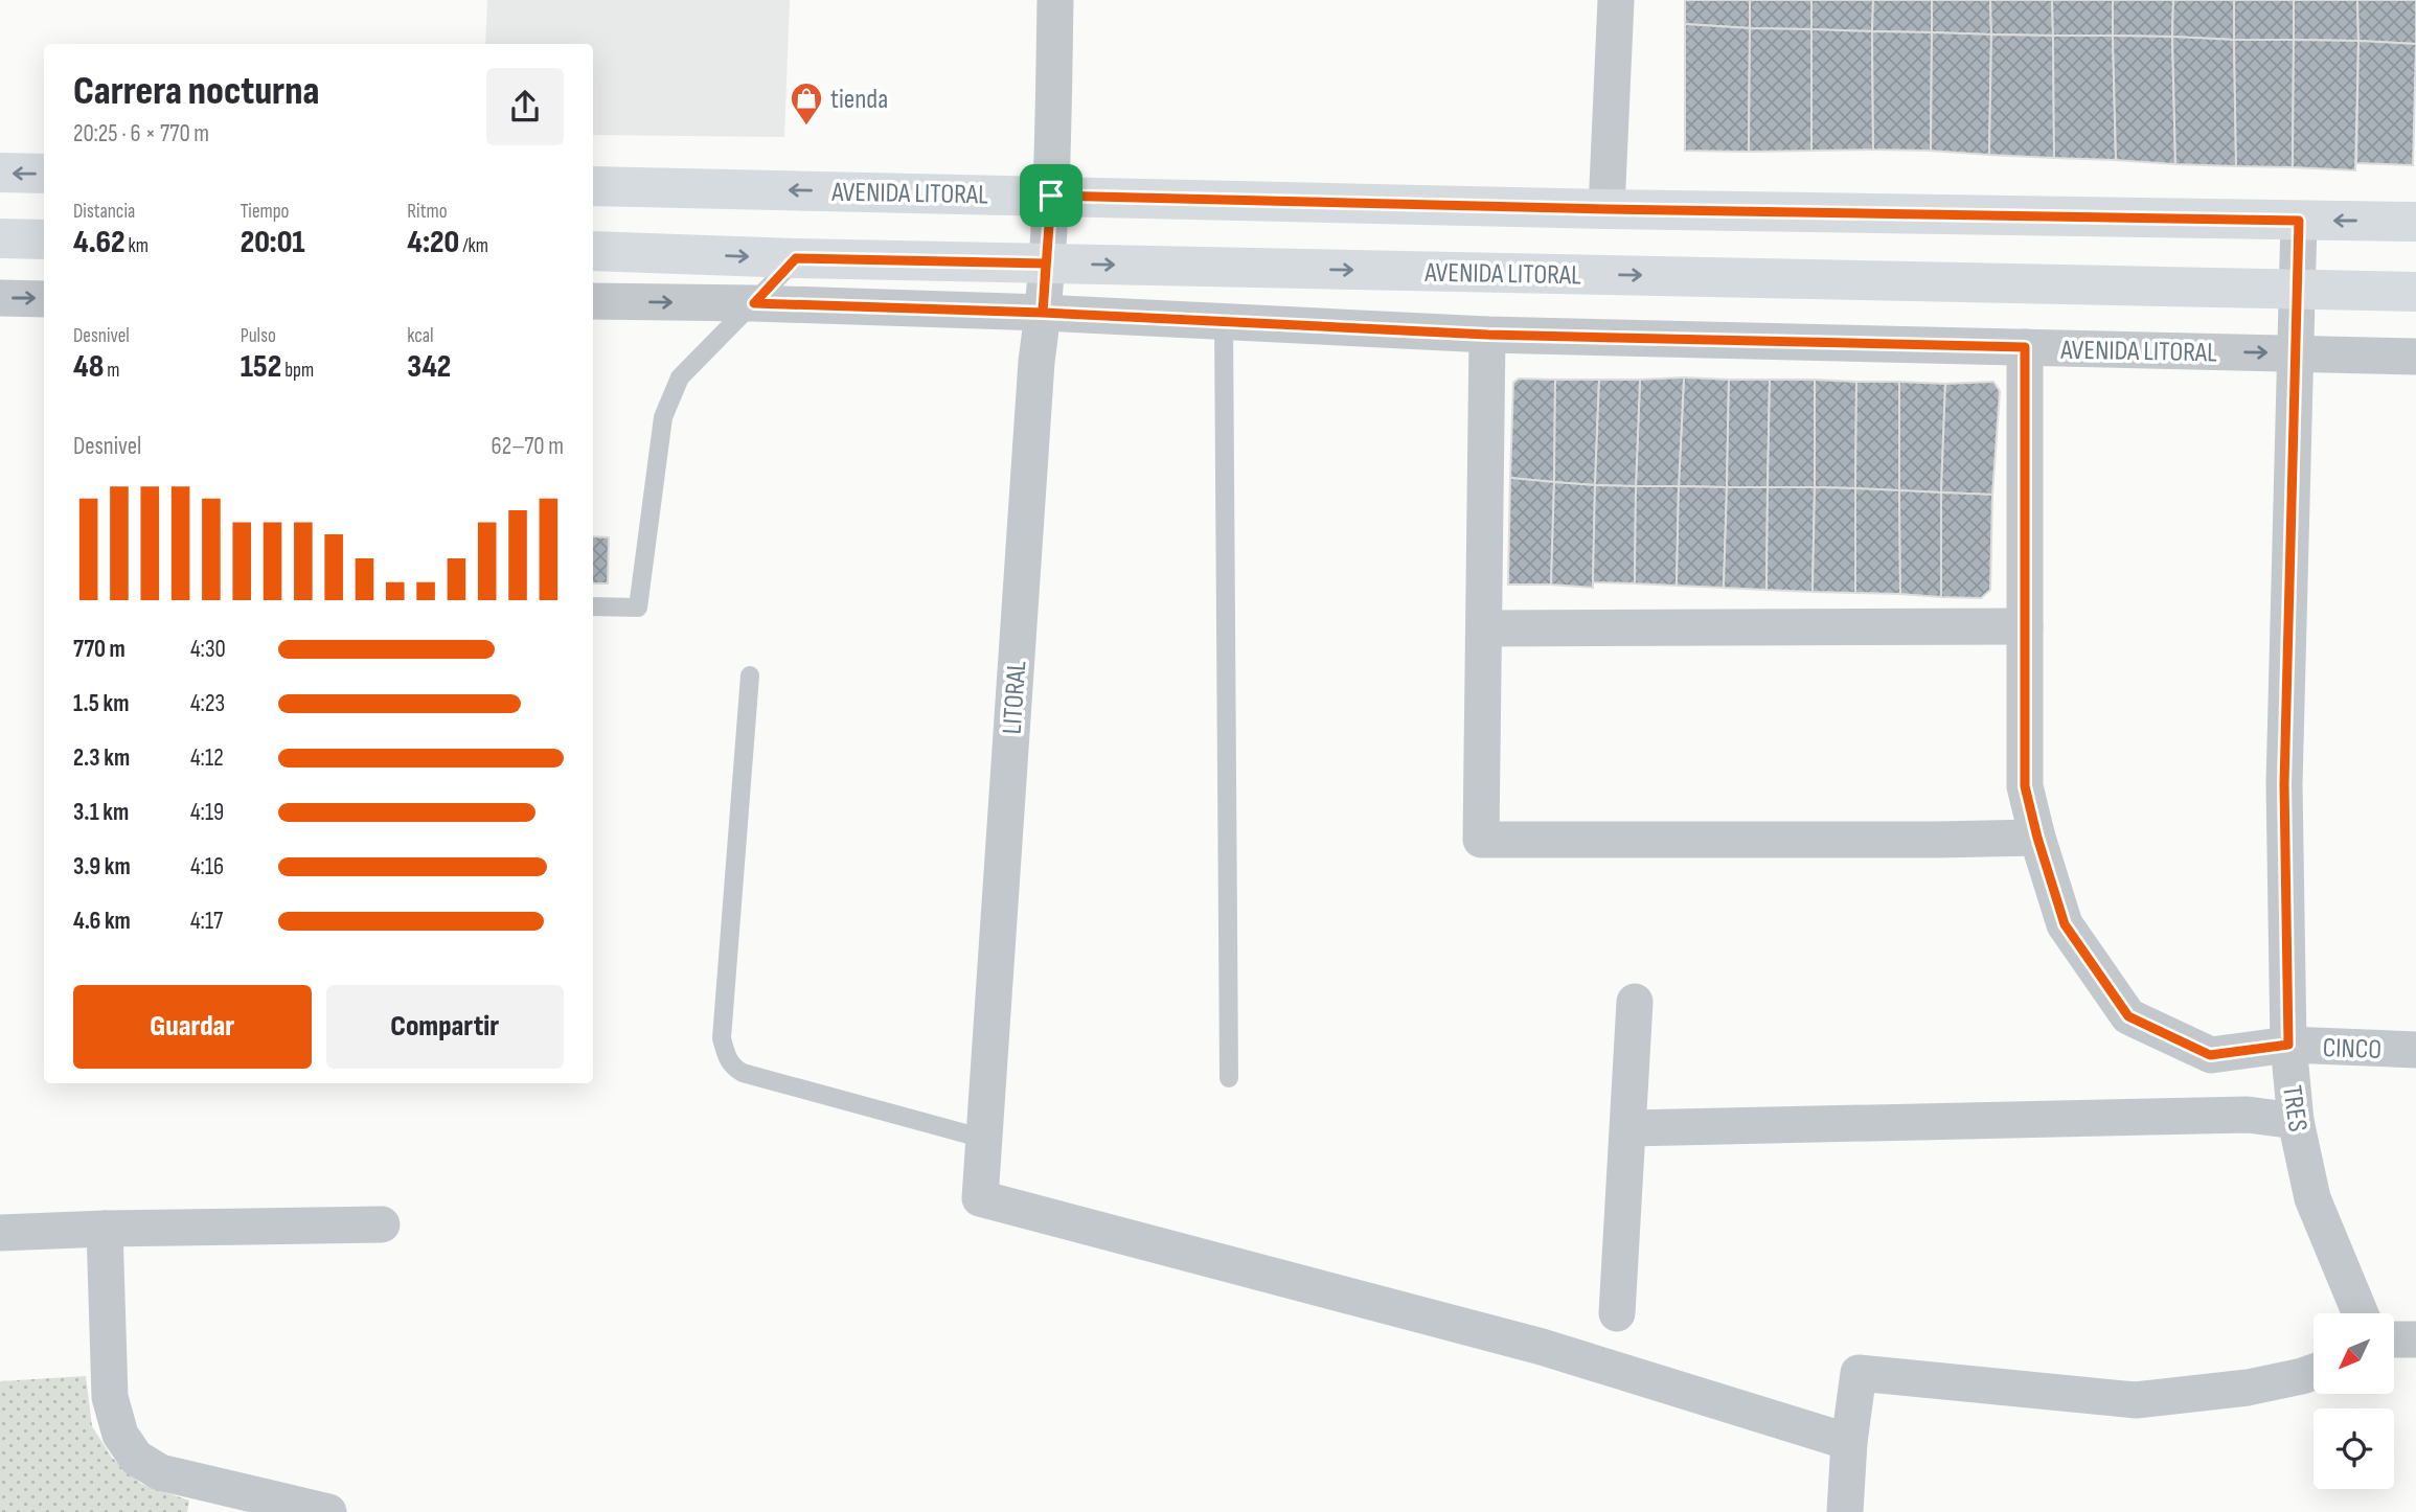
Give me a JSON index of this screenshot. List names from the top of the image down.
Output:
{
  "streets": {
    "main road": ["AVENIDA LITORAL"],
    "street": ["LITORAL", "CINCO", "TRES"]
  },
  "crossings": [
    ["AVENIDA LITORAL", "LITORAL"],
    ["AVENIDA LITORAL", "CINCO"],
    ["AVENIDA LITORAL", "TRES"],
    ["CINCO", "TRES"]
  ],
  "places": {
    "shop": ["tienda"]
  },
  "north": "bottom left",
  "page": {
    "heading": ["Carrera nocturna", "20:25 · 6 × 770 m"],
    "stats": [
      ["Distancia", "4.62 km"],
      ["Tiempo", "20:01"],
      ["Ritmo", "4:20 /km"],
      ["Desnivel", "48 m"],
      ["Pulso", "152 bpm"],
      ["kcal", "342"]
    ],
    "chart": ["Desnivel", "62–70 m"],
    "list": [
      {
        "name": "770 m",
        "note": "4:30"
      },
      {
        "name": "1.5 km",
        "note": "4:23"
      },
      {
        "name": "2.3 km",
        "note": "4:12"
      },
      {
        "name": "3.1 km",
        "note": "4:19"
      },
      {
        "name": "3.9 km",
        "note": "4:16"
      },
      {
        "name": "4.6 km",
        "note": "4:17"
      }
    ],
    "buttons": ["Guardar", "Compartir"]
  }
}
